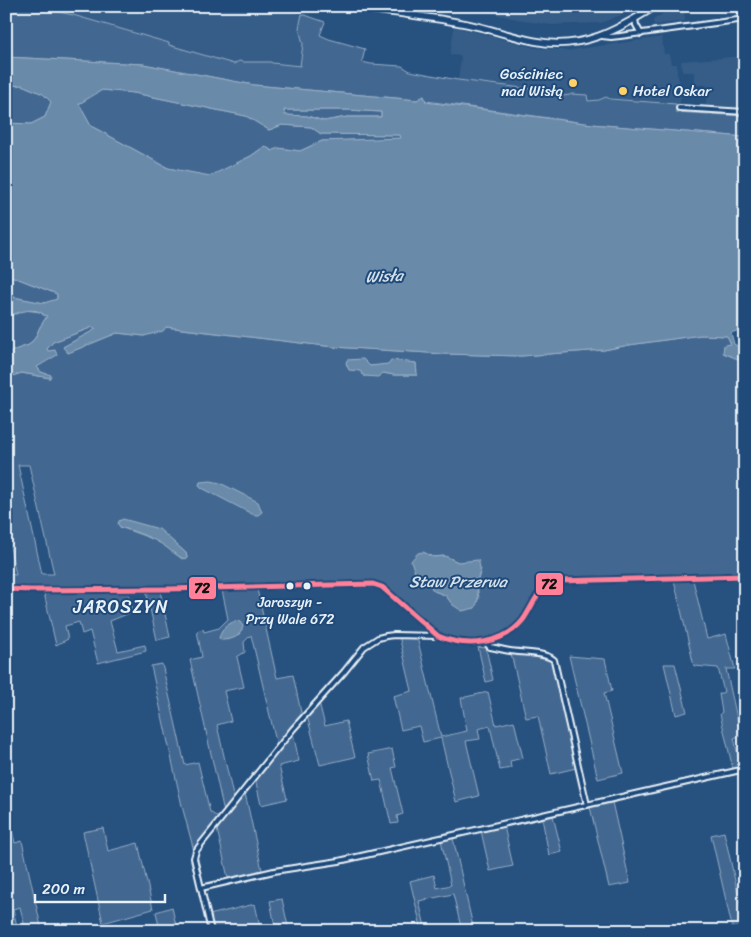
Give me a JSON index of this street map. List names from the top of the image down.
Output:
{
  "districts": ["JAROSZYN"],
  "water": ["Wisła", "Staw Przerwa"],
  "places": ["Gościniec nad Wisłą", "Hotel Oskar", "Jaroszyn - Przy Wale 672"],
  "lines": ["transit line 72"],
  "scale_bar": "200 m"
}
